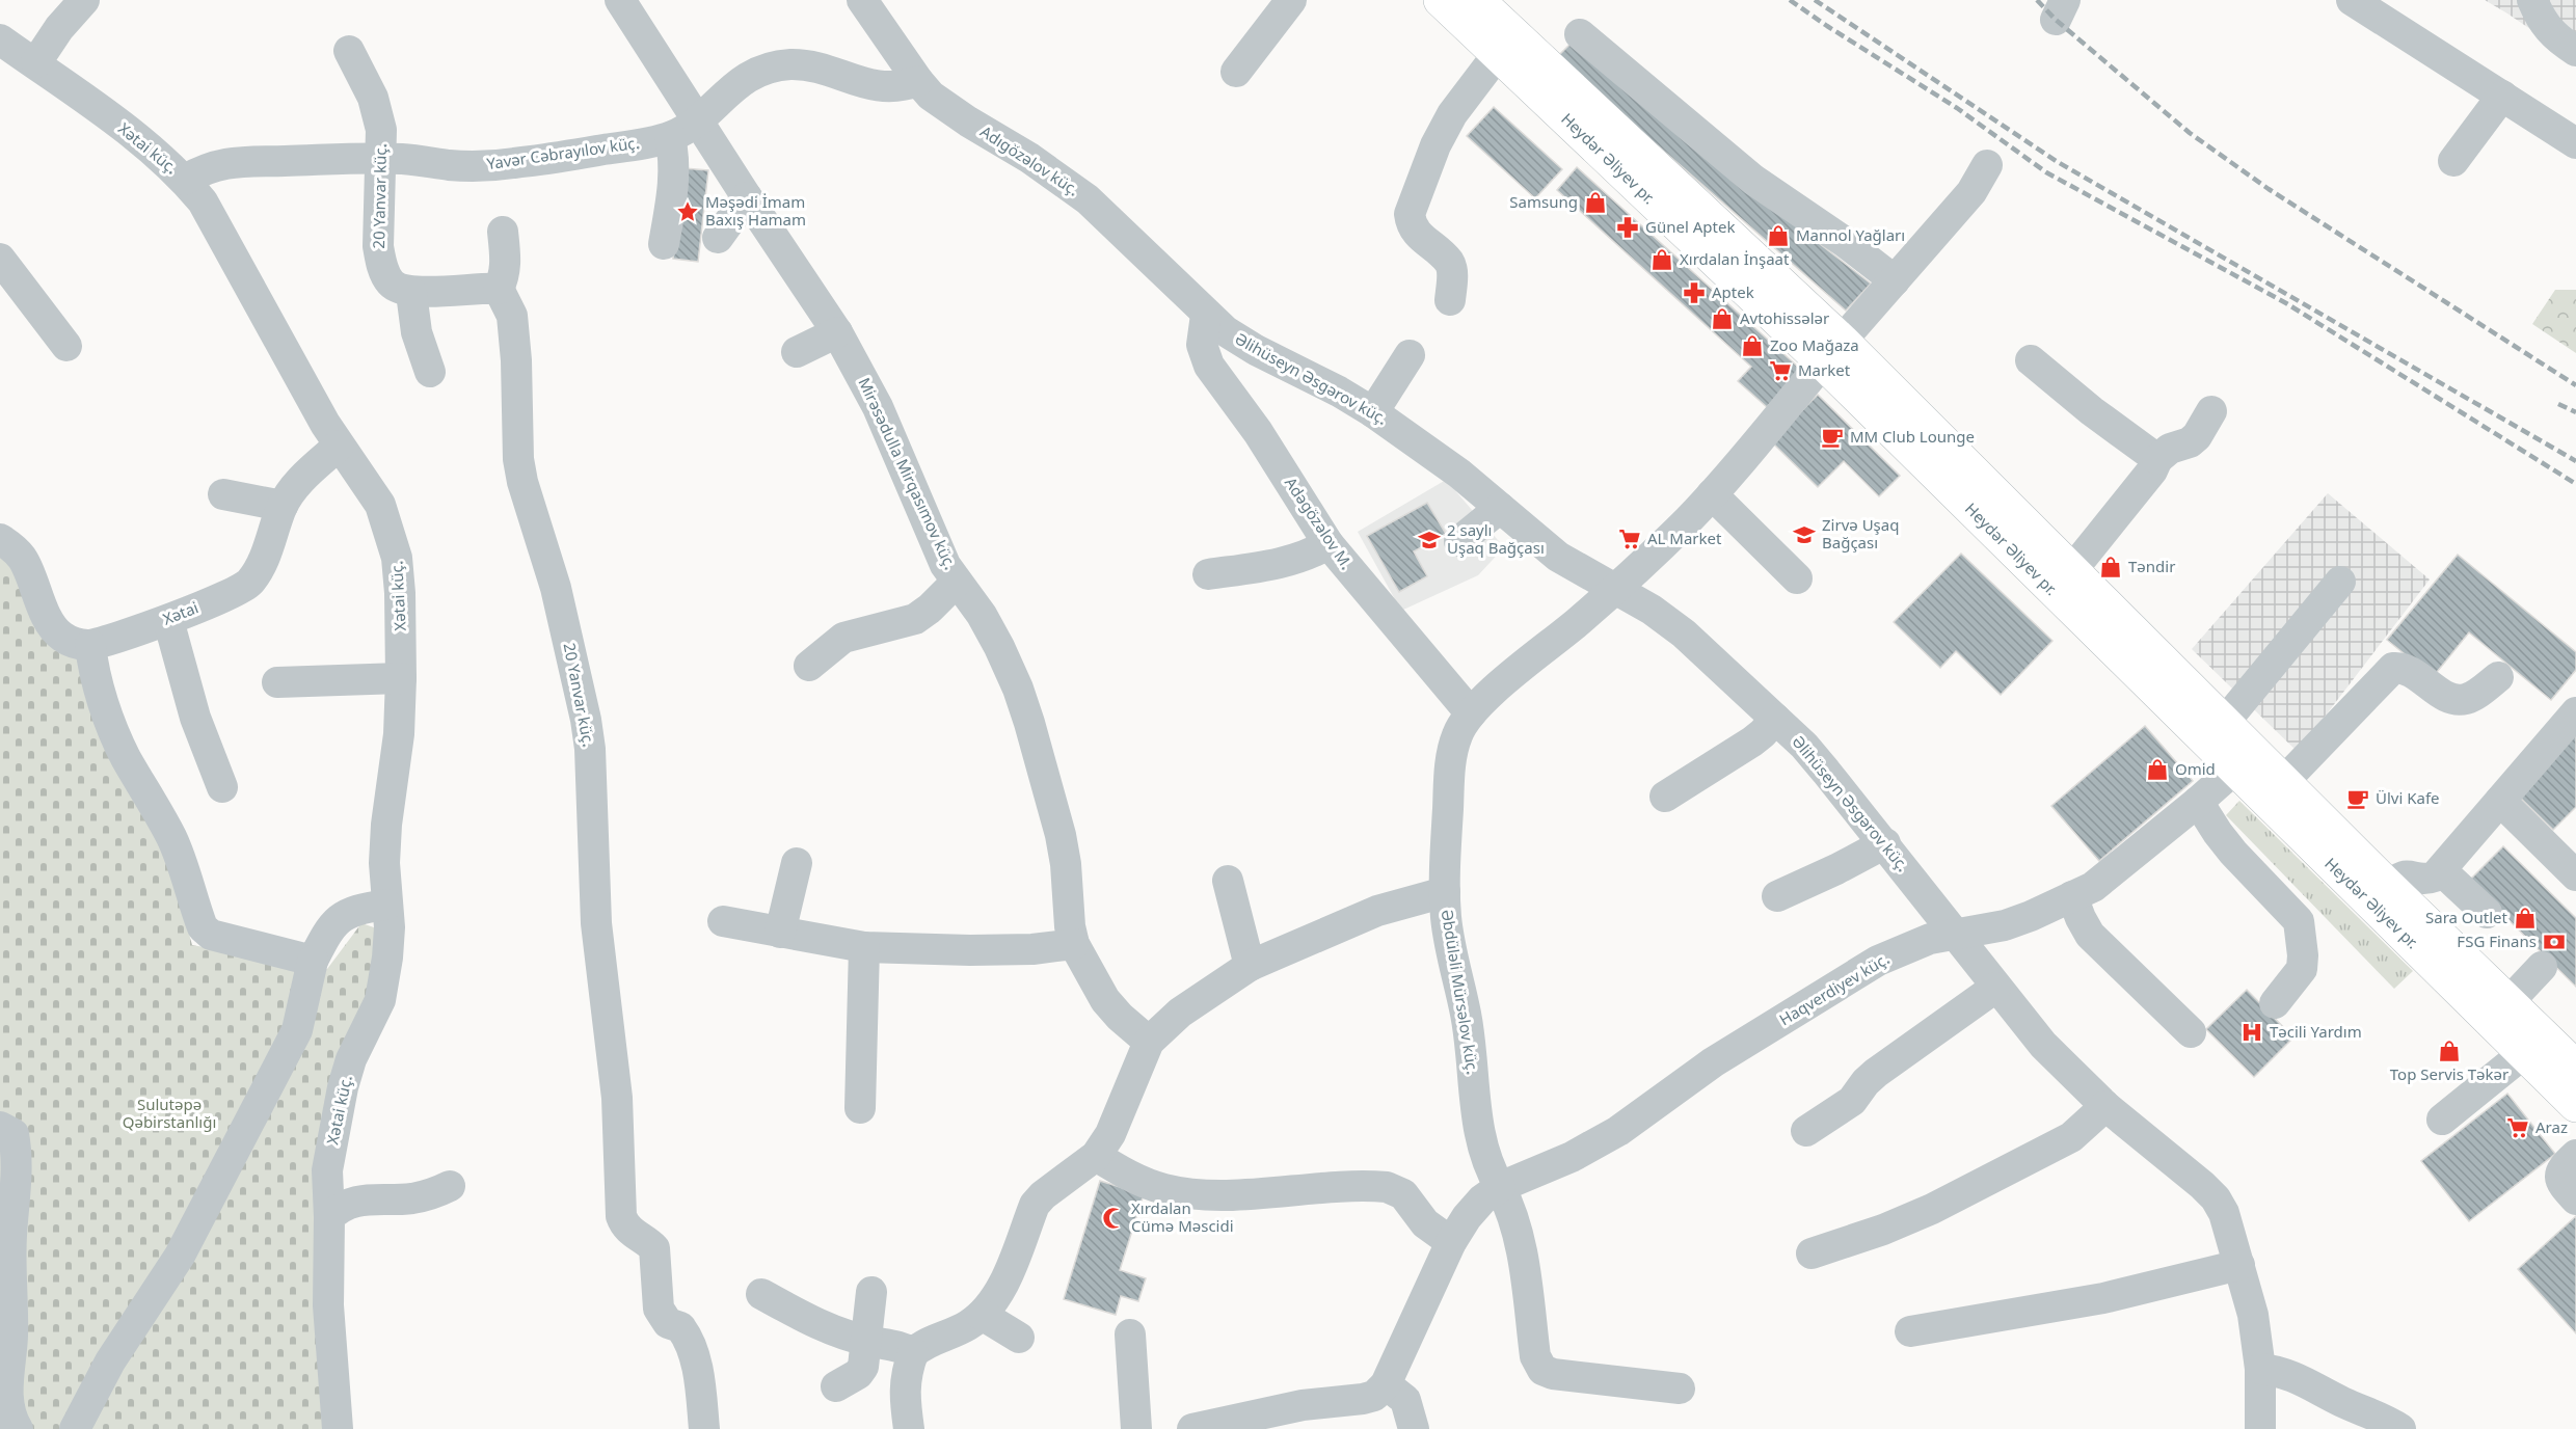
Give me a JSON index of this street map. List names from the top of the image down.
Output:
{
  "streets": {
    "main road": ["Heydər Əliyev pr."],
    "street": [
      "Xətai küç.",
      "Yavər Cəbrayılov küç.",
      "Adıgözəlov küç.",
      "20 Yanvar küç.",
      "Əlihüseyn Əsgərov küç.",
      "Mirəsədulla Mirqasımov küç.",
      "Adəgözəlov M.",
      "Xətai",
      "Haqverdiyev küç.",
      "Əbdüləli Mürsəlov küç."
    ]
  },
  "crossings": [
    ["Xətai küç.", "Yavər Cəbrayılov küç."],
    ["Xətai küç.", "Xətai"],
    ["Yavər Cəbrayılov küç.", "Adıgözəlov küç."],
    ["Yavər Cəbrayılov küç.", "20 Yanvar küç."],
    ["Yavər Cəbrayılov küç.", "Mirəsədulla Mirqasımov küç."],
    ["Heydər Əliyev pr.", "Haqverdiyev küç."],
    ["Heydər Əliyev pr.", "Əbdüləli Mürsəlov küç."],
    ["Adıgözəlov küç.", "Əlihüseyn Əsgərov küç."],
    ["Adıgözəlov küç.", "Adəgözəlov M."],
    ["Əlihüseyn Əsgərov küç.", "Adəgözəlov M."],
    ["Əlihüseyn Əsgərov küç.", "Haqverdiyev küç."],
    ["Əlihüseyn Əsgərov küç.", "Əbdüləli Mürsəlov küç."],
    ["Adəgözəlov M.", "Əbdüləli Mürsəlov küç."],
    ["Haqverdiyev küç.", "Əbdüləli Mürsəlov küç."]
  ],
  "parks": ["Sulutəpə Qəbirstanlığı"],
  "places": {
    "shop": [
      "Samsung",
      "Mannol Yağları",
      "Xırdalan İnşaat",
      "Avtohissələr",
      "Zoo Mağaza",
      "Təndir",
      "Omid",
      "Sara Outlet",
      "Top Servis Təkər"
    ],
    "place": ["Məşədi İmam Baxış Hamam"],
    "pharmacy": ["Günel Aptek", "Aptek"],
    "supermarket": ["Market", "AL Market", "Araz"],
    "cafe": ["MM Club Lounge", "Ülvi Kafe"],
    "school or university": ["Zirvə Uşaq Bağçası", "2 saylı Uşaq Bağçası"],
    "bank": ["FSG Finans"],
    "hospital": ["Təcili Yardım"],
    "mosque": ["Xırdalan Cümə Məscidi"]
  }
}
